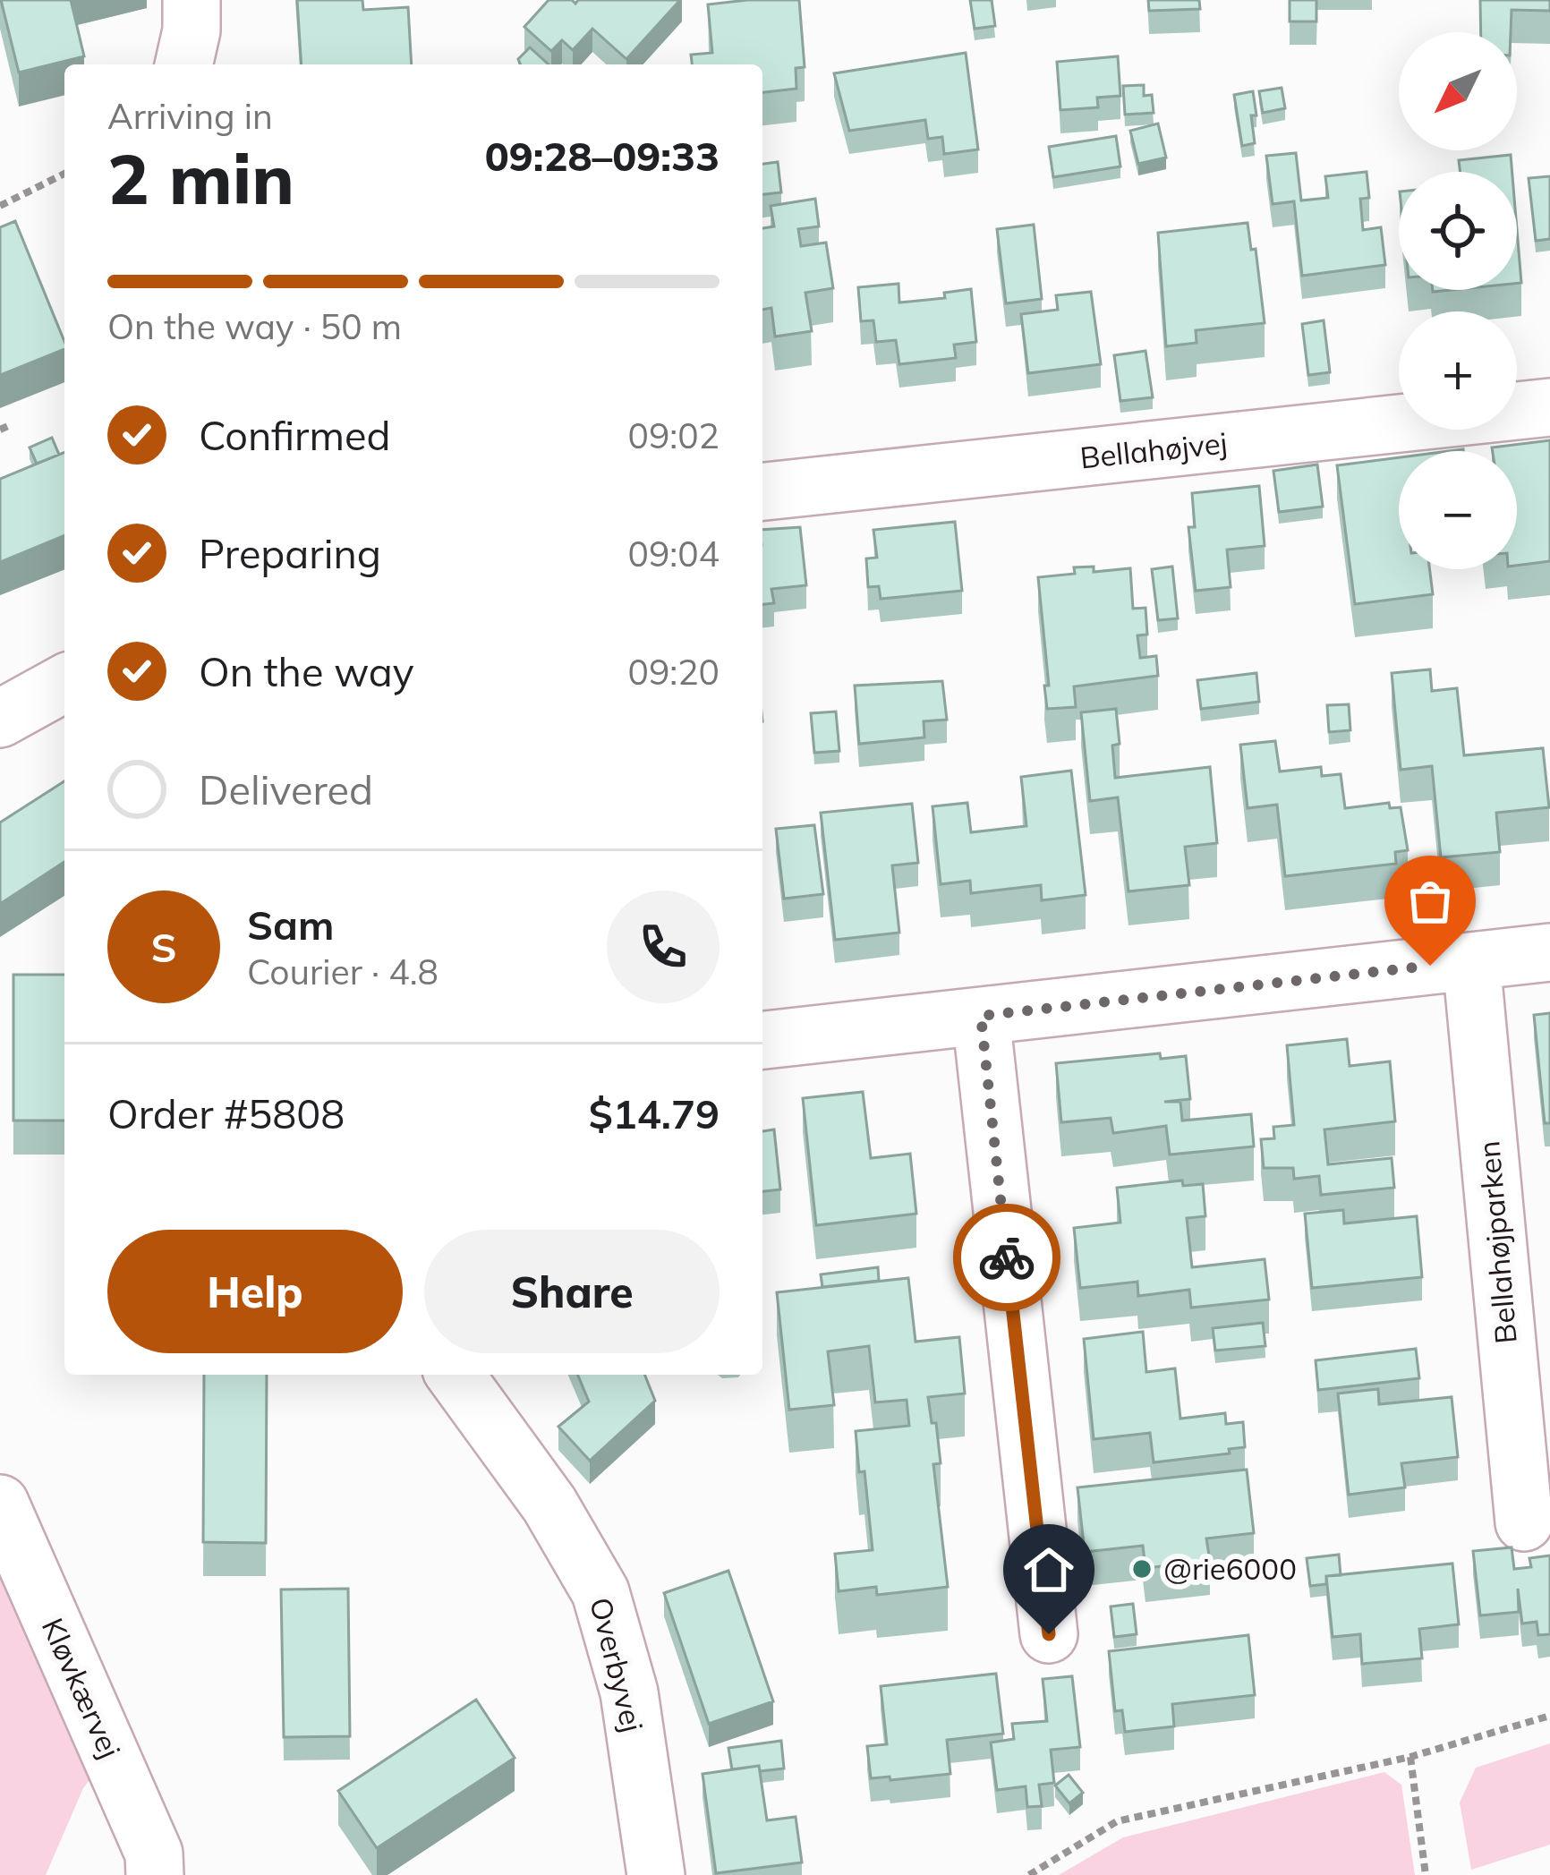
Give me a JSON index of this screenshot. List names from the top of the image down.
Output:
{
  "streets": {
    "street": [
      "Bellahøjvej",
      "Bellahøjparken",
      "Overbyvej",
      "Kløvkærvej"
    ]
  },
  "places": ["@rie6000"],
  "north": "bottom left",
  "page": {
    "map_buttons": ["+", "−"],
    "heading": ["2 min", "Arriving in", "09:28–09:33"],
    "panel": [
      "Sam",
      "Courier · 4.8",
      "Order #5808",
      "$14.79"
    ],
    "bar": "On the way · 50 m",
    "list": [
      ["Confirmed", "09:02"],
      ["Preparing", "09:04"],
      ["On the way", "09:20"],
      "Delivered"
    ],
    "round": "S",
    "buttons": ["Help", "Share"]
  }
}
